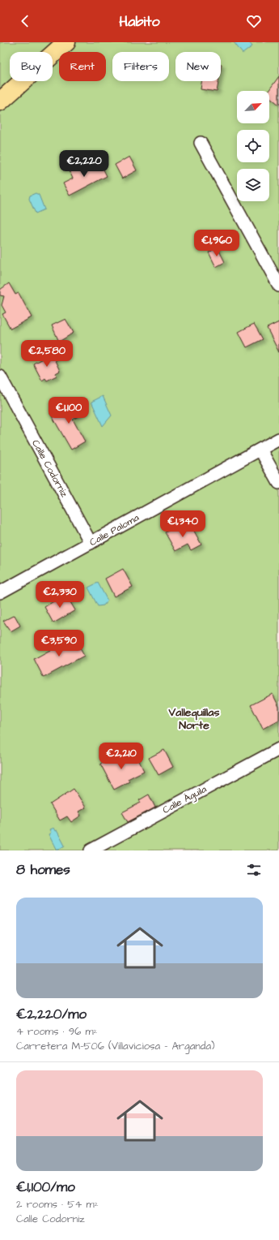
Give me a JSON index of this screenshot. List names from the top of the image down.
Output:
{
  "streets": {
    "street": ["Calle Codorniz", "Calle Paloma", "Calle Águila"]
  },
  "crossings": [
    ["Calle Codorniz", "Calle Paloma"]
  ],
  "districts": ["Vallequillas Norte"],
  "north": "top right",
  "page": {
    "header": "Habito",
    "chip": [
      "Buy",
      "Rent",
      "Filters",
      "New"
    ],
    "price": [
      "€2,220",
      "€1,960",
      "€2,580",
      "€1,100",
      "€1,340",
      "€2,330",
      "€3,590",
      "€2,210"
    ],
    "heading": "8 homes",
    "list": [
      {
        "name": "€2,220/mo",
        "note": "4 rooms · 96 m² · Carretera M-506 (Villaviciosa - Arganda)"
      },
      {
        "name": "€1,100/mo",
        "note": "2 rooms · 54 m² · Calle Codorniz"
      }
    ]
  }
}
